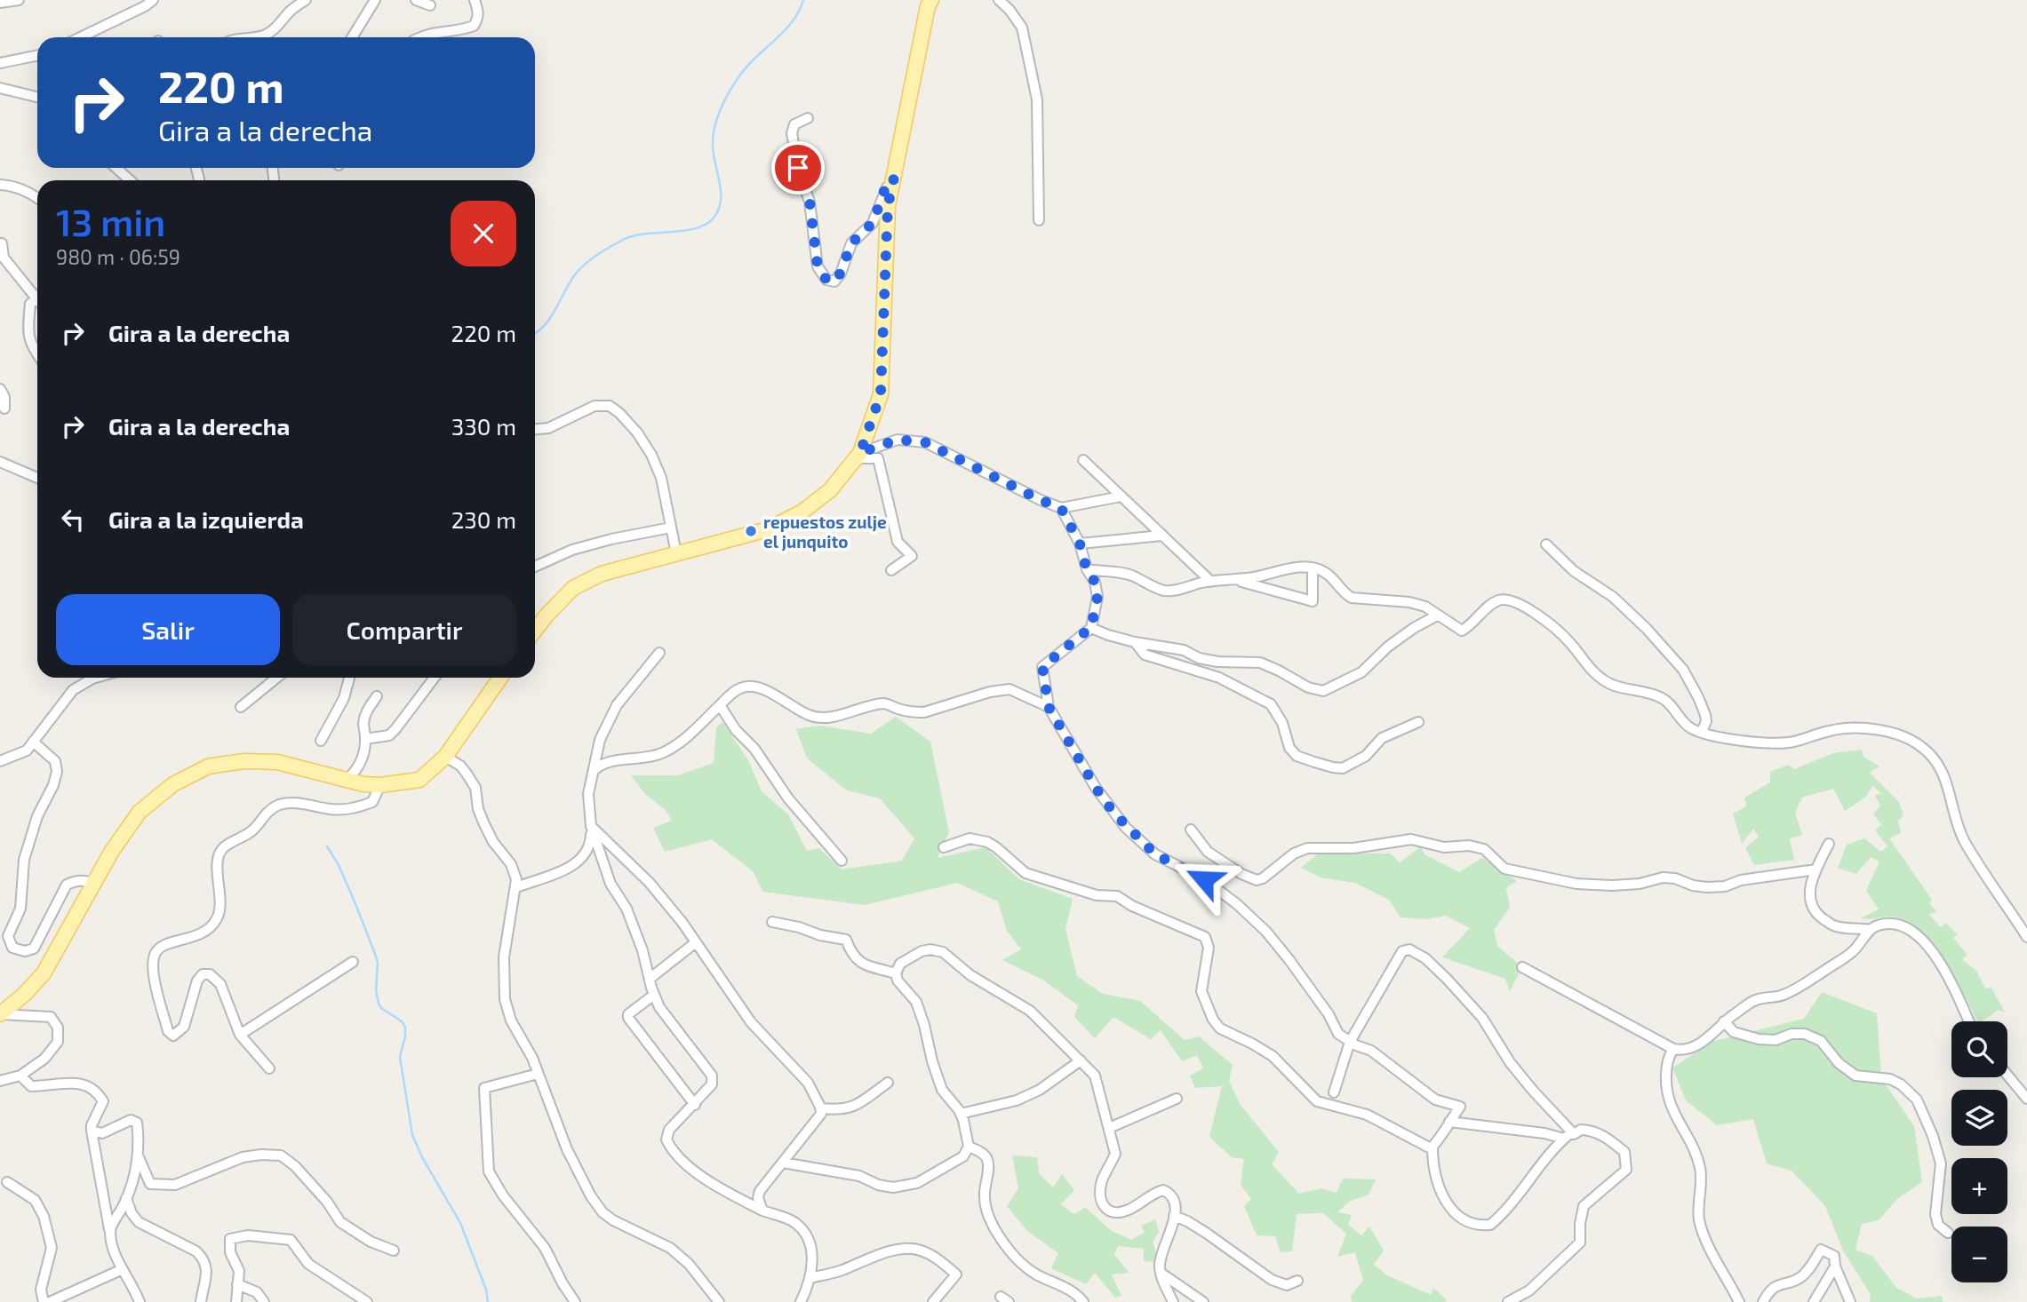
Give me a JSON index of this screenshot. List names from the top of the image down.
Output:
{
  "places": ["repuestos zulje el junquito"],
  "page": {
    "turn": ["220 m", "Gira a la derecha"],
    "heading": ["13 min", "980 m · 06:59"],
    "list": [
      {
        "name": "Gira a la derecha",
        "value": "220 m"
      },
      {
        "name": "Gira a la derecha",
        "value": "330 m"
      },
      {
        "name": "Gira a la izquierda",
        "value": "230 m"
      }
    ],
    "buttons": ["Salir", "Compartir"],
    "map_buttons": ["+", "−"]
  }
}
